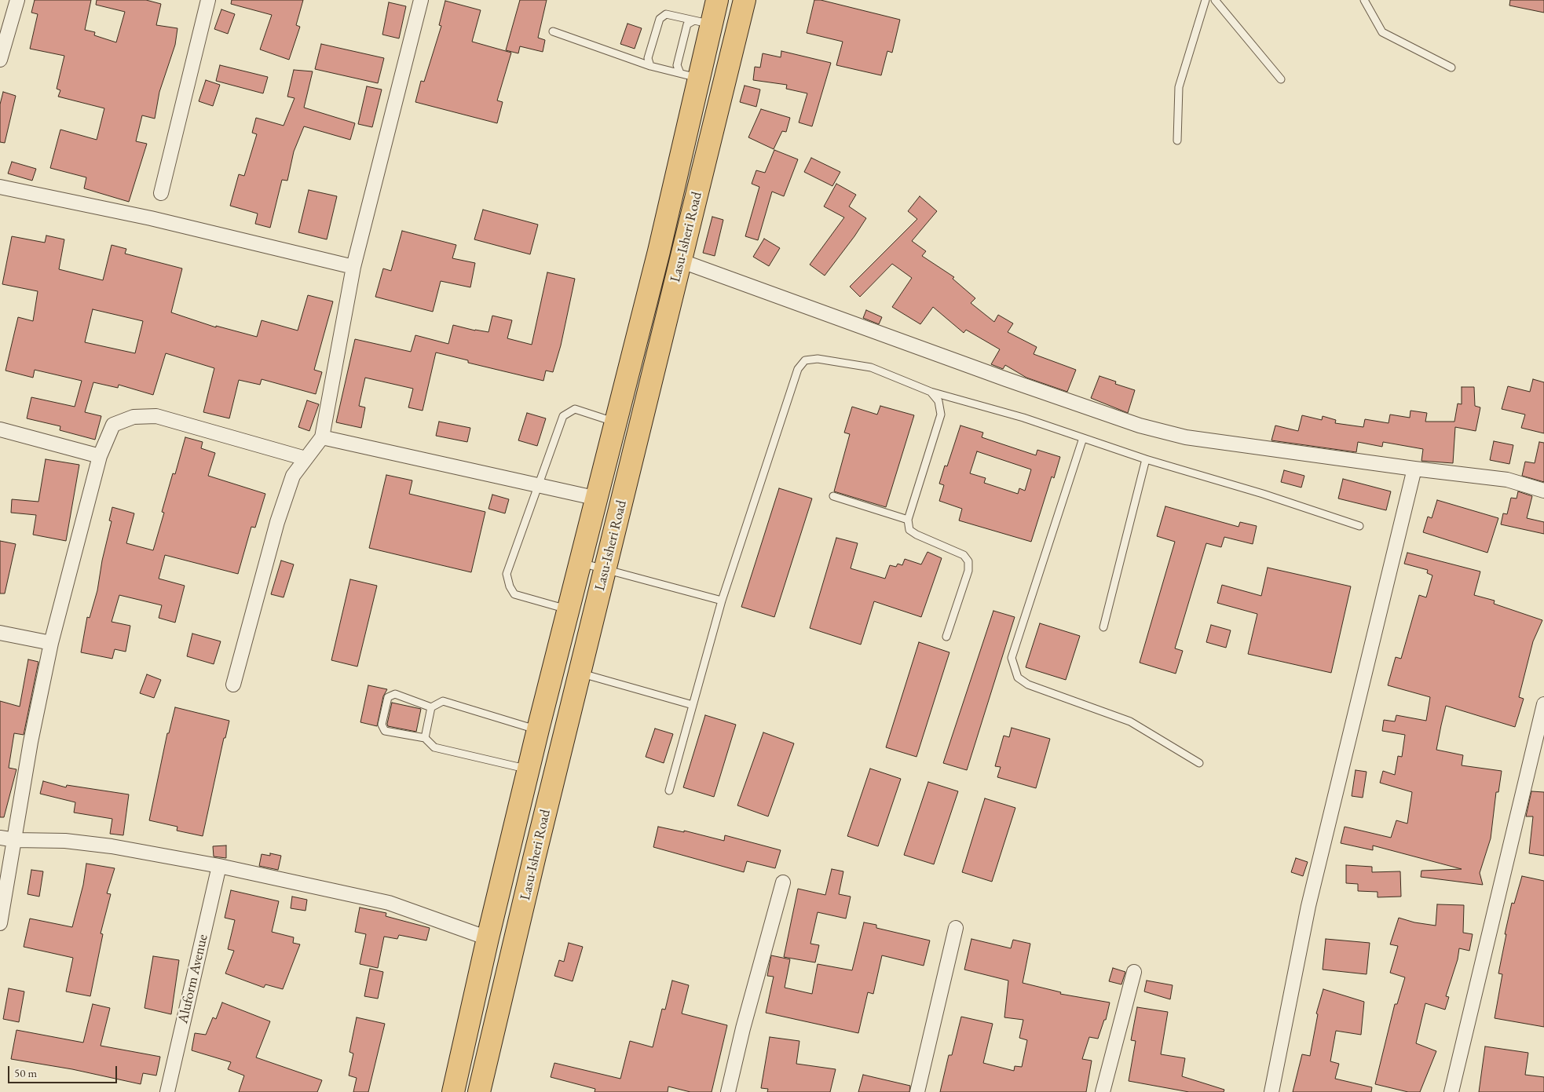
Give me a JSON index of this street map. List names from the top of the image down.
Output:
{
  "streets": {
    "main road": ["Lasu-Isheri Road"],
    "street": ["Aluform Avenue"]
  },
  "scale_bar": "50 m"
}
